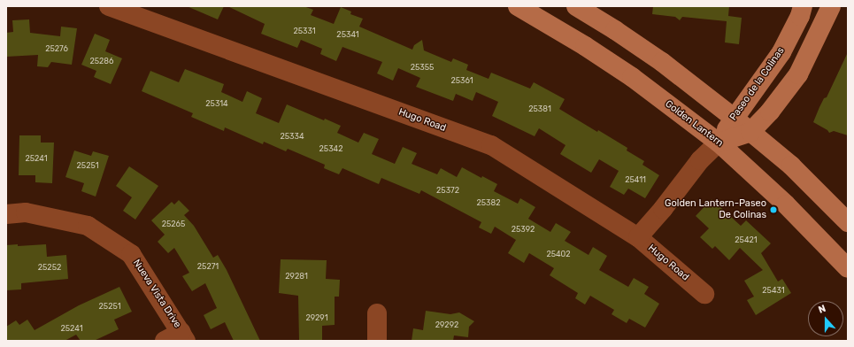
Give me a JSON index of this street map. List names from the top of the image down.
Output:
{
  "streets": {
    "main road": ["Paseo de la Colinas", "Golden Lantern"],
    "street": ["Hugo Road", "Nueva Vista Drive"]
  },
  "crossings": [
    ["Paseo de la Colinas", "Hugo Road"],
    ["Paseo de la Colinas", "Golden Lantern"]
  ],
  "places": ["Golden Lantern-Paseo De Colinas"],
  "house_numbers": [
    "25331",
    "25341",
    "25276",
    "25286",
    "25355",
    "25361",
    "25314",
    "25381",
    "25334",
    "25342",
    "25241",
    "25251",
    "25411",
    "25372",
    "25382",
    "25265",
    "25392",
    "25421",
    "25402",
    "25271",
    "25252",
    "29281",
    "25431",
    "25251",
    "29291",
    "29292",
    "25241"
  ],
  "north": "top"
}
